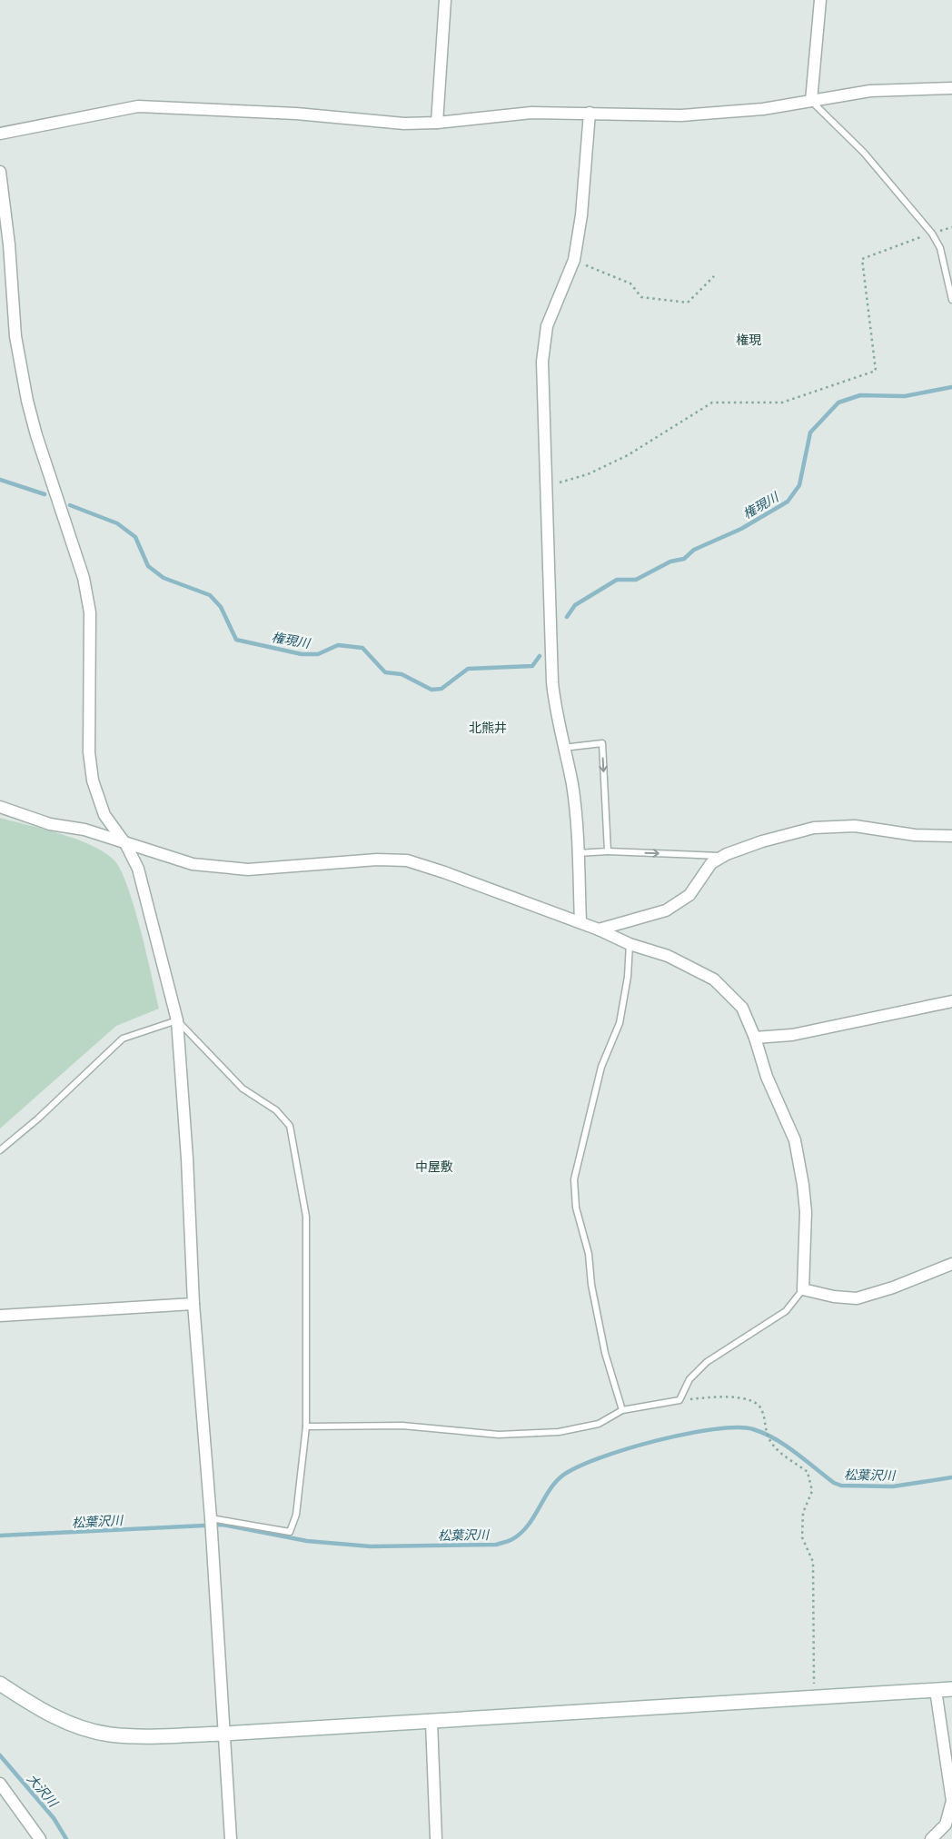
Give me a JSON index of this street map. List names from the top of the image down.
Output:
{
  "districts": ["権現", "北熊井", "中屋敷"],
  "water": ["権現川", "松葉沢川", "大沢川"]
}
